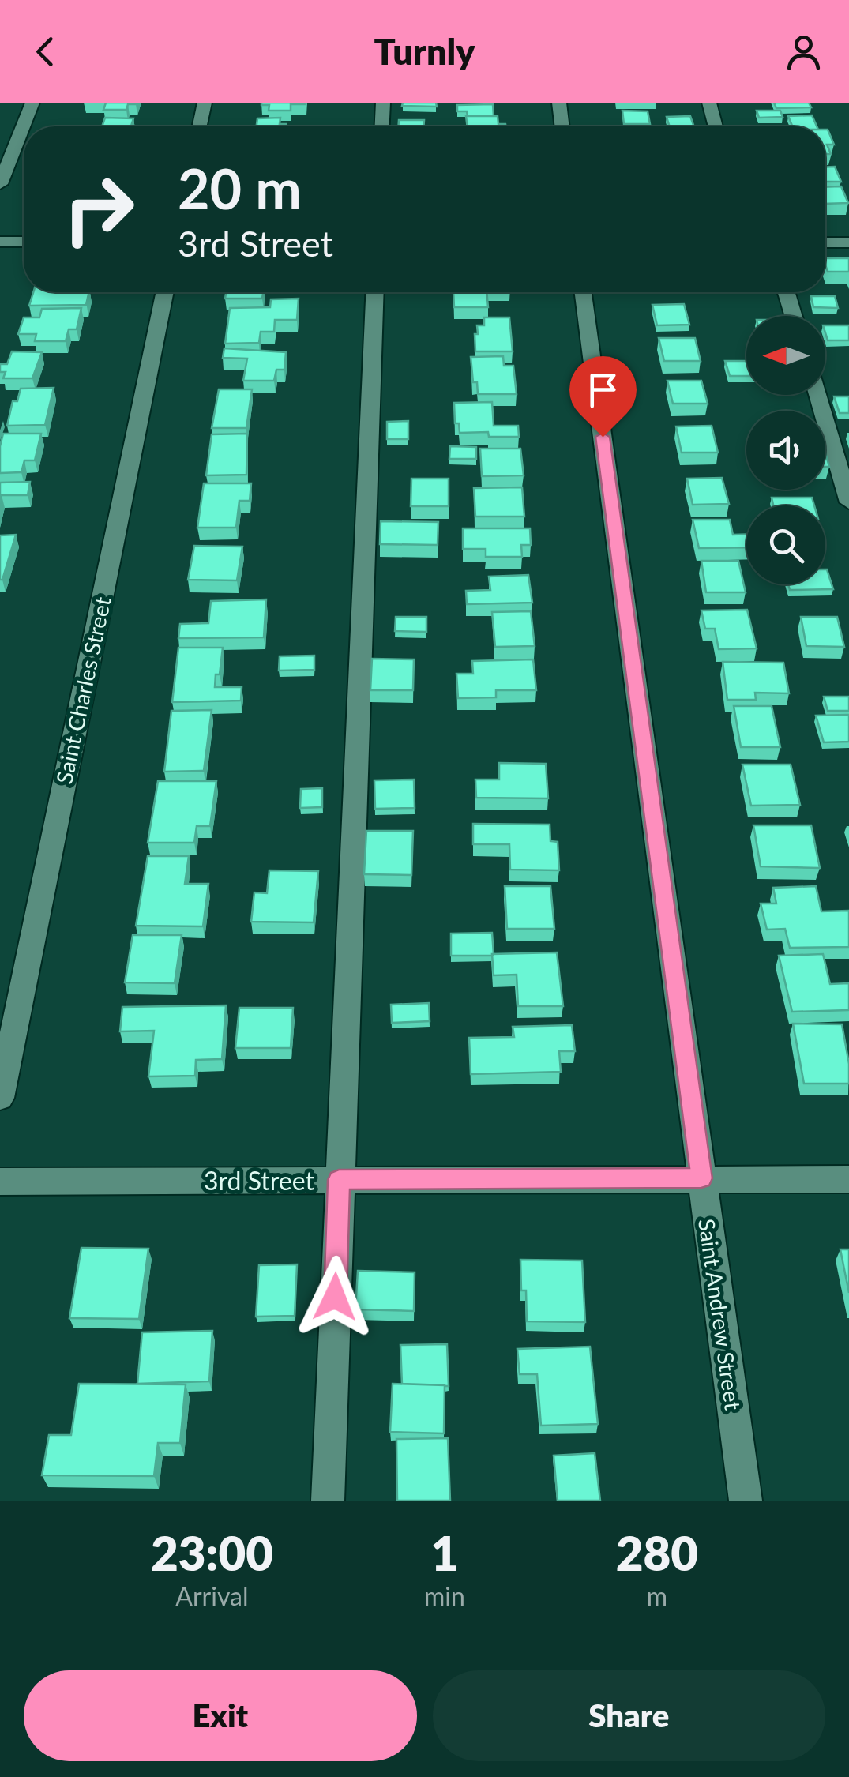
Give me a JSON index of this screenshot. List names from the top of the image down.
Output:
{
  "streets": {
    "street": ["Saint Charles Street", "3rd Street", "Saint Andrew Street"]
  },
  "crossings": [
    ["3rd Street", "Saint Andrew Street"]
  ],
  "north": "left",
  "page": {
    "header": "Turnly",
    "turn": ["20 m", "3rd Street"],
    "eta": [
      "23:00",
      "Arrival",
      "1",
      "min",
      "280",
      "m"
    ],
    "buttons": ["Exit", "Share"]
  }
}
